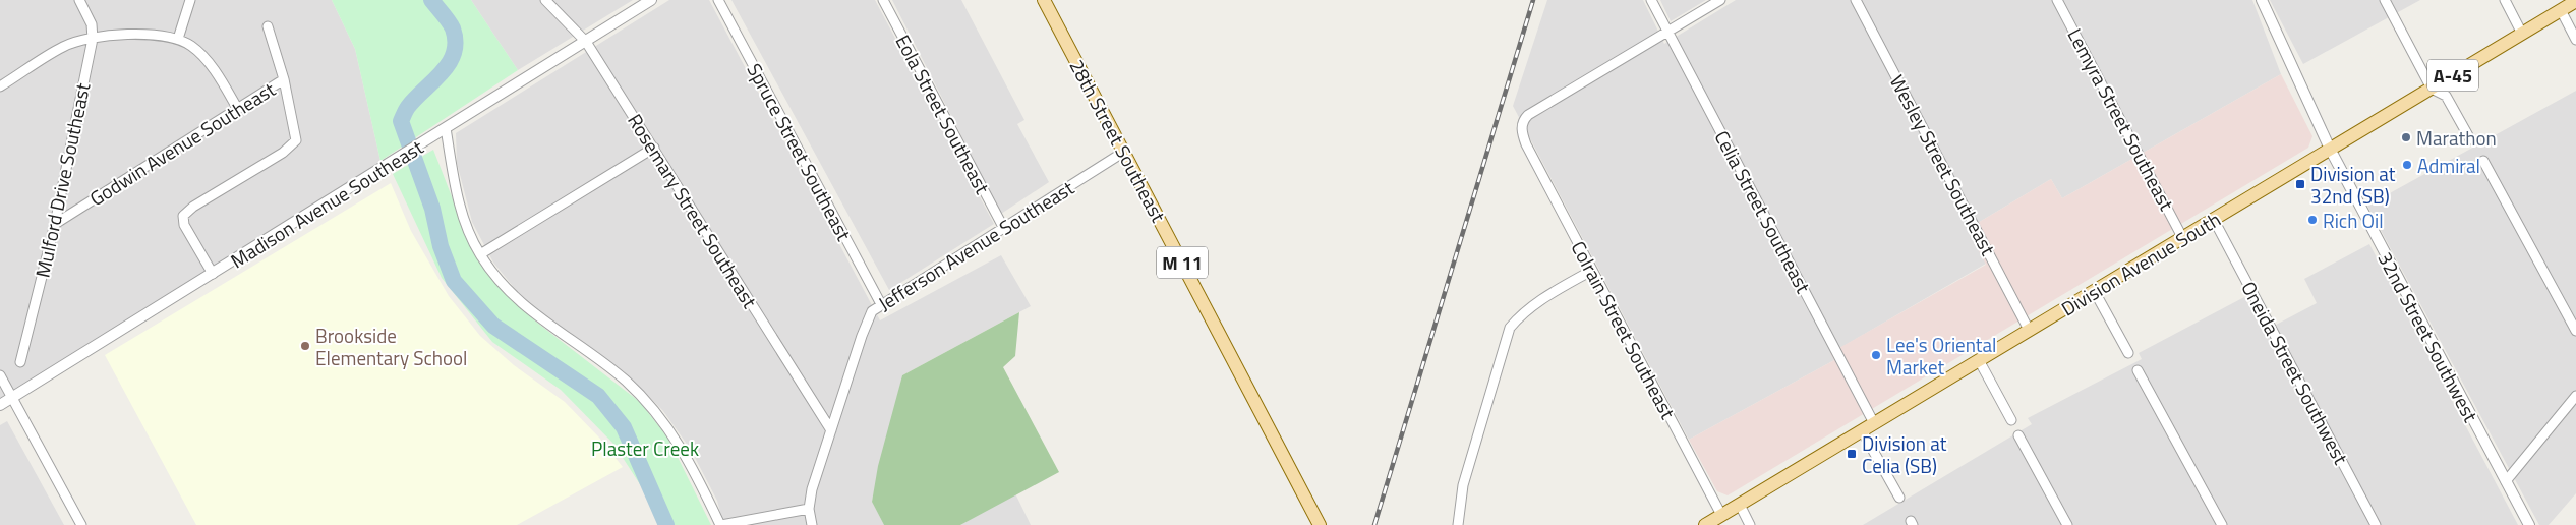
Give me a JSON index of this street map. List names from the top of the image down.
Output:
{
  "streets": {
    "main road": [
      "A-45",
      "28th Street Southeast",
      "M 11",
      "Division Avenue South"
    ],
    "street": [
      "Eola Street Southeast",
      "Lemyra Street Southeast",
      "Godwin Avenue Southeast",
      "Spruce Street Southeast",
      "Wesley Street Southeast",
      "Mulford Drive Southeast",
      "Madison Avenue Southeast",
      "Rosemary Street Southeast",
      "Celia Street Southeast",
      "Jefferson Avenue Southeast",
      "Colrain Street Southeast",
      "32nd Street Southwest",
      "Oneida Street Southwest"
    ]
  },
  "crossings": [
    ["Eola Street Southeast", "Jefferson Avenue Southeast"],
    ["Lemyra Street Southeast", "Division Avenue South"],
    ["28th Street Southeast", "Jefferson Avenue Southeast"],
    ["Godwin Avenue Southeast", "Mulford Drive Southeast"],
    ["Spruce Street Southeast", "Jefferson Avenue Southeast"],
    ["Wesley Street Southeast", "Division Avenue South"],
    ["Madison Avenue Southeast", "Rosemary Street Southeast"],
    ["Rosemary Street Southeast", "Jefferson Avenue Southeast"],
    ["Celia Street Southeast", "Division Avenue South"],
    ["Celia Street Southeast", "Colrain Street Southeast"],
    ["Division Avenue South", "Colrain Street Southeast"],
    ["Division Avenue South", "32nd Street Southwest"],
    ["Division Avenue South", "Oneida Street Southwest"]
  ],
  "parks": ["Plaster Creek"],
  "places": {
    "other": [
      "Marathon",
      "Admiral",
      "Rich Oil",
      "Brookside Elementary School",
      "Lee's Oriental Market"
    ],
    "transit": ["Division at 32nd (SB)", "Division at Celia (SB)"]
  }
}
